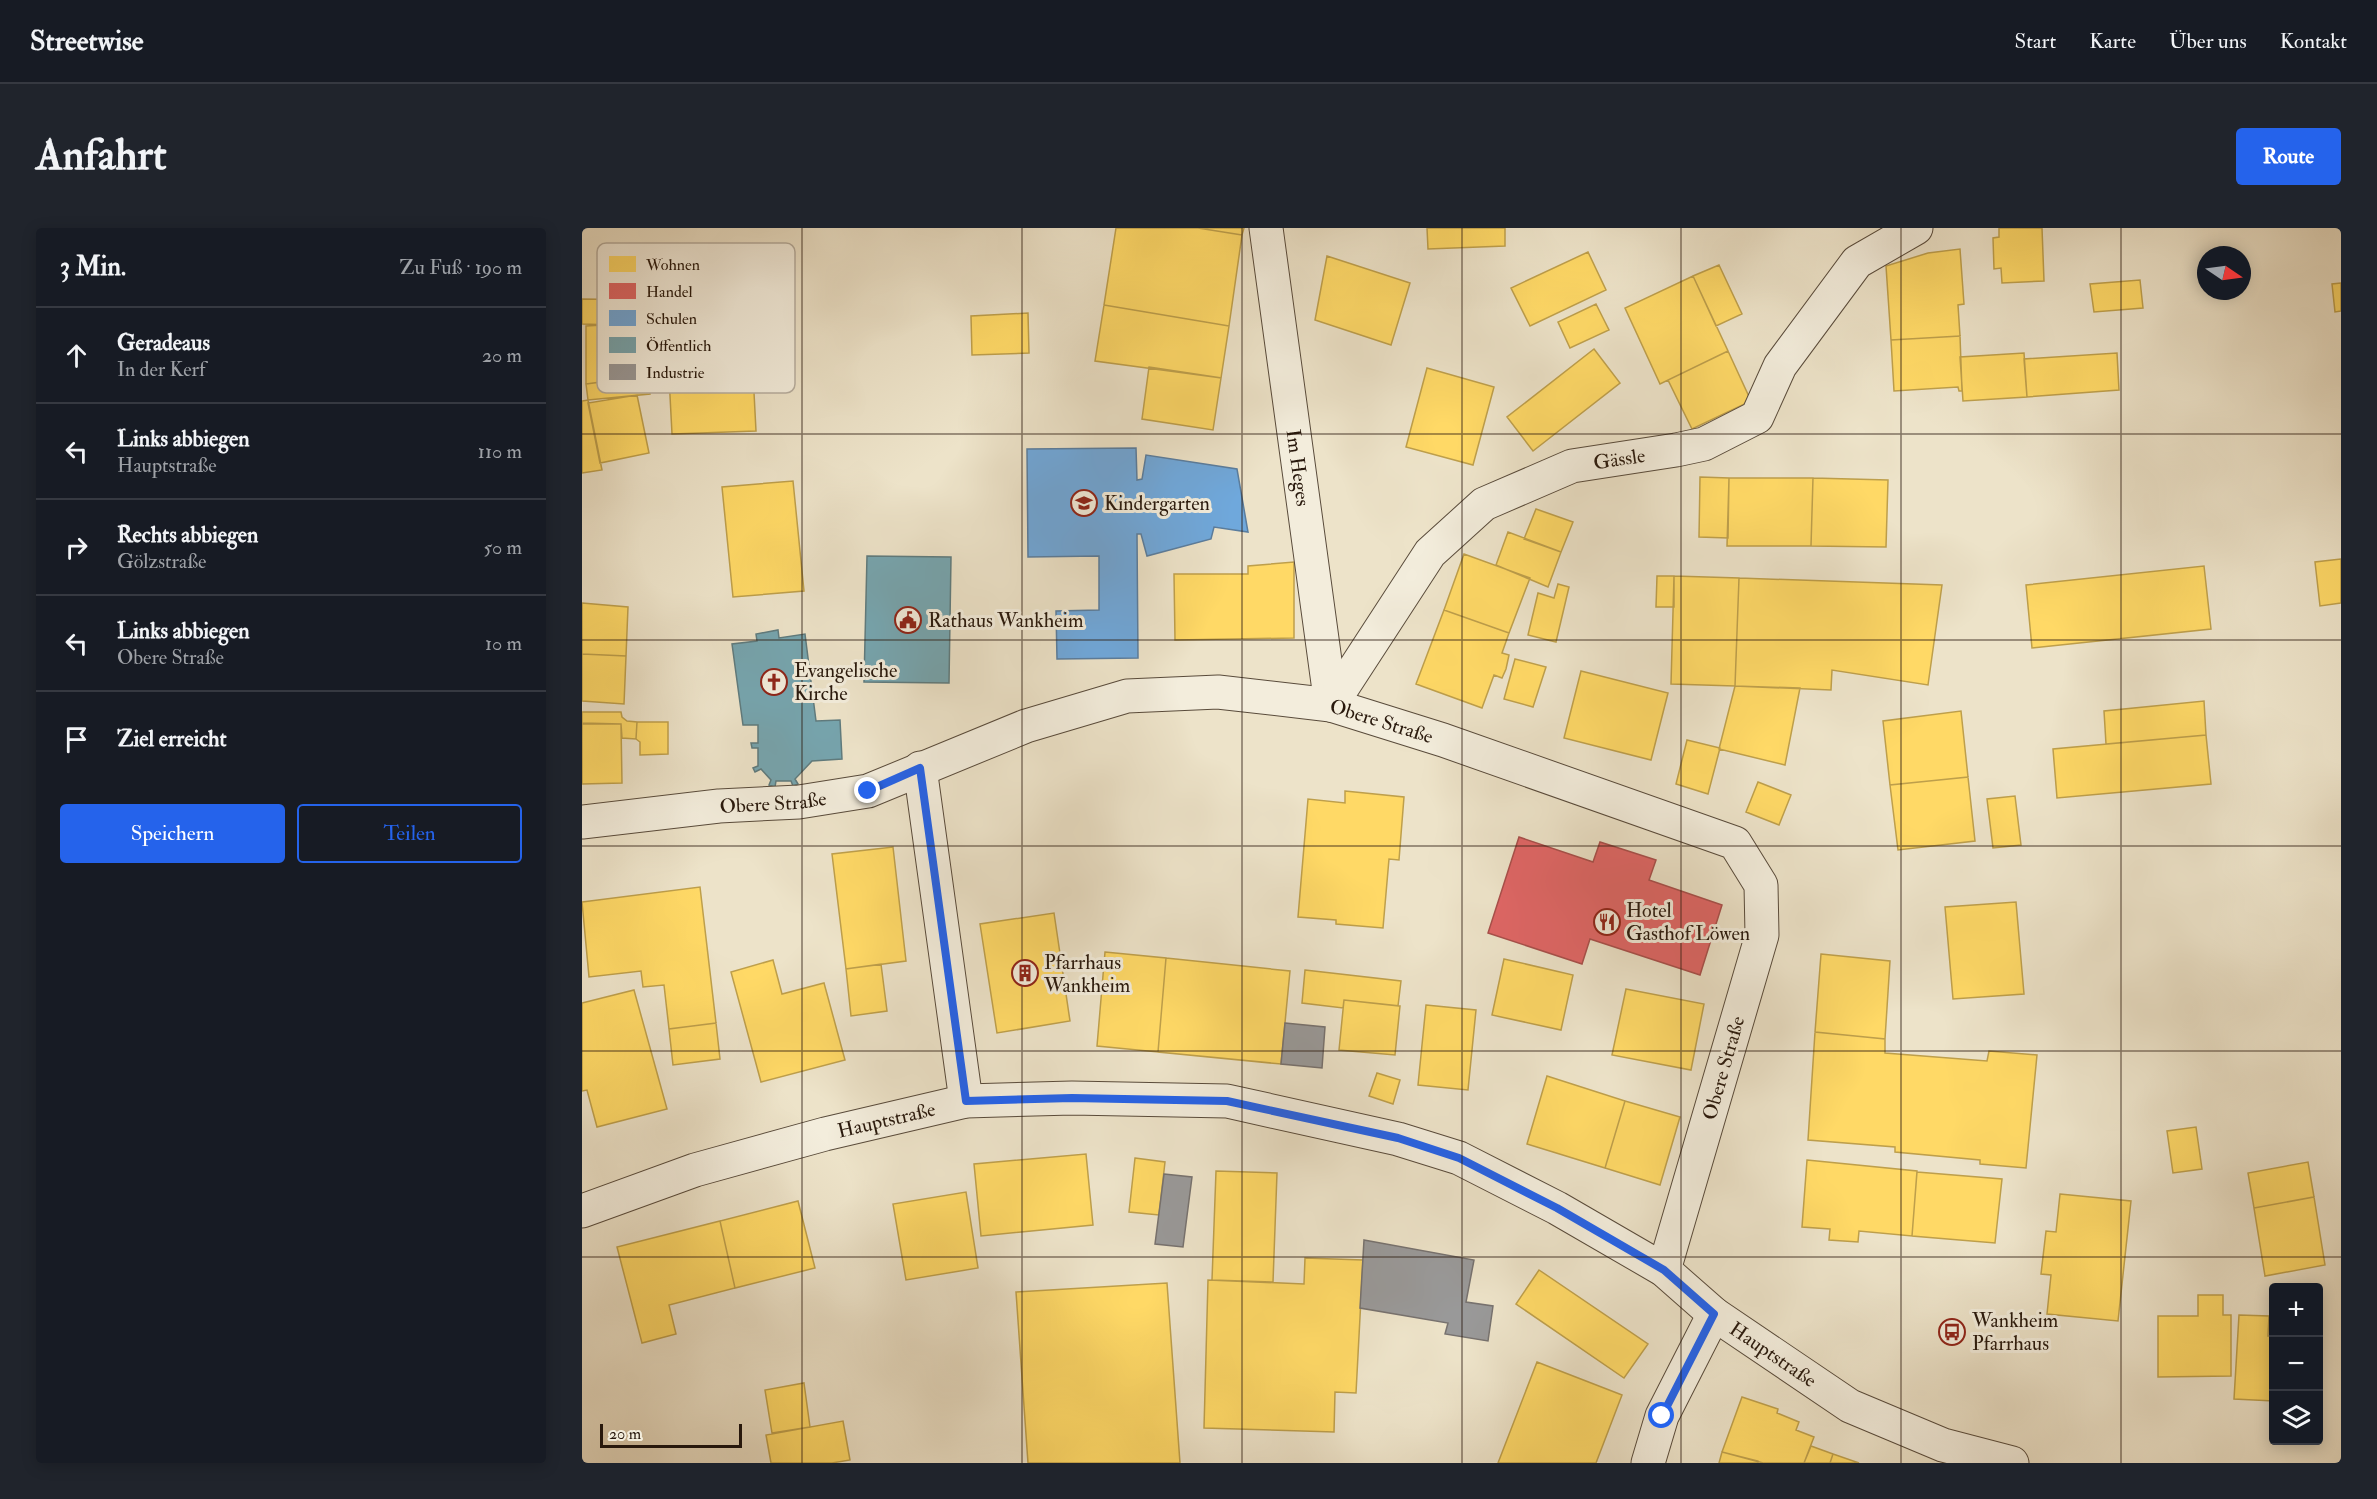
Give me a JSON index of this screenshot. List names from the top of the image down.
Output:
{
  "streets": {
    "street": [
      "Gässle",
      "Im Heges",
      "Obere Straße",
      "Hauptstraße"
    ]
  },
  "crossings": [
    ["Gässle", "Im Heges"],
    ["Gässle", "Obere Straße"],
    ["Im Heges", "Obere Straße"],
    ["Obere Straße", "Hauptstraße"]
  ],
  "places": {
    "school or university": ["Kindergarten"],
    "public building": ["Rathaus Wankheim"],
    "church": ["Evangelische Kirche"],
    "restaurant": ["Hotel Gasthof Löwen"],
    "building": ["Pfarrhaus Wankheim"],
    "bus stop": ["Wankheim Pfarrhaus"]
  },
  "legend": [
    "Wohnen",
    "Handel",
    "Schulen",
    "Öffentlich",
    "Industrie"
  ],
  "scale_bar": "20 m",
  "north": "right",
  "page": {
    "header": "Streetwise",
    "nav": [
      "Start",
      "Karte",
      "Über uns",
      "Kontakt"
    ],
    "buttons": [
      "Route",
      ["Speichern", "Teilen"]
    ],
    "title": "Anfahrt",
    "heading": ["3 Min.", "Zu Fuß · 190 m"],
    "list": [
      ["Geradeaus", "In der Kerf", "20 m"],
      ["Links abbiegen", "Hauptstraße", "110 m"],
      ["Rechts abbiegen", "Gölzstraße", "50 m"],
      ["Links abbiegen", "Obere Straße", "10 m"],
      "Ziel erreicht"
    ],
    "map_buttons": ["+", "−"],
    "scale": "20 m"
  }
}
